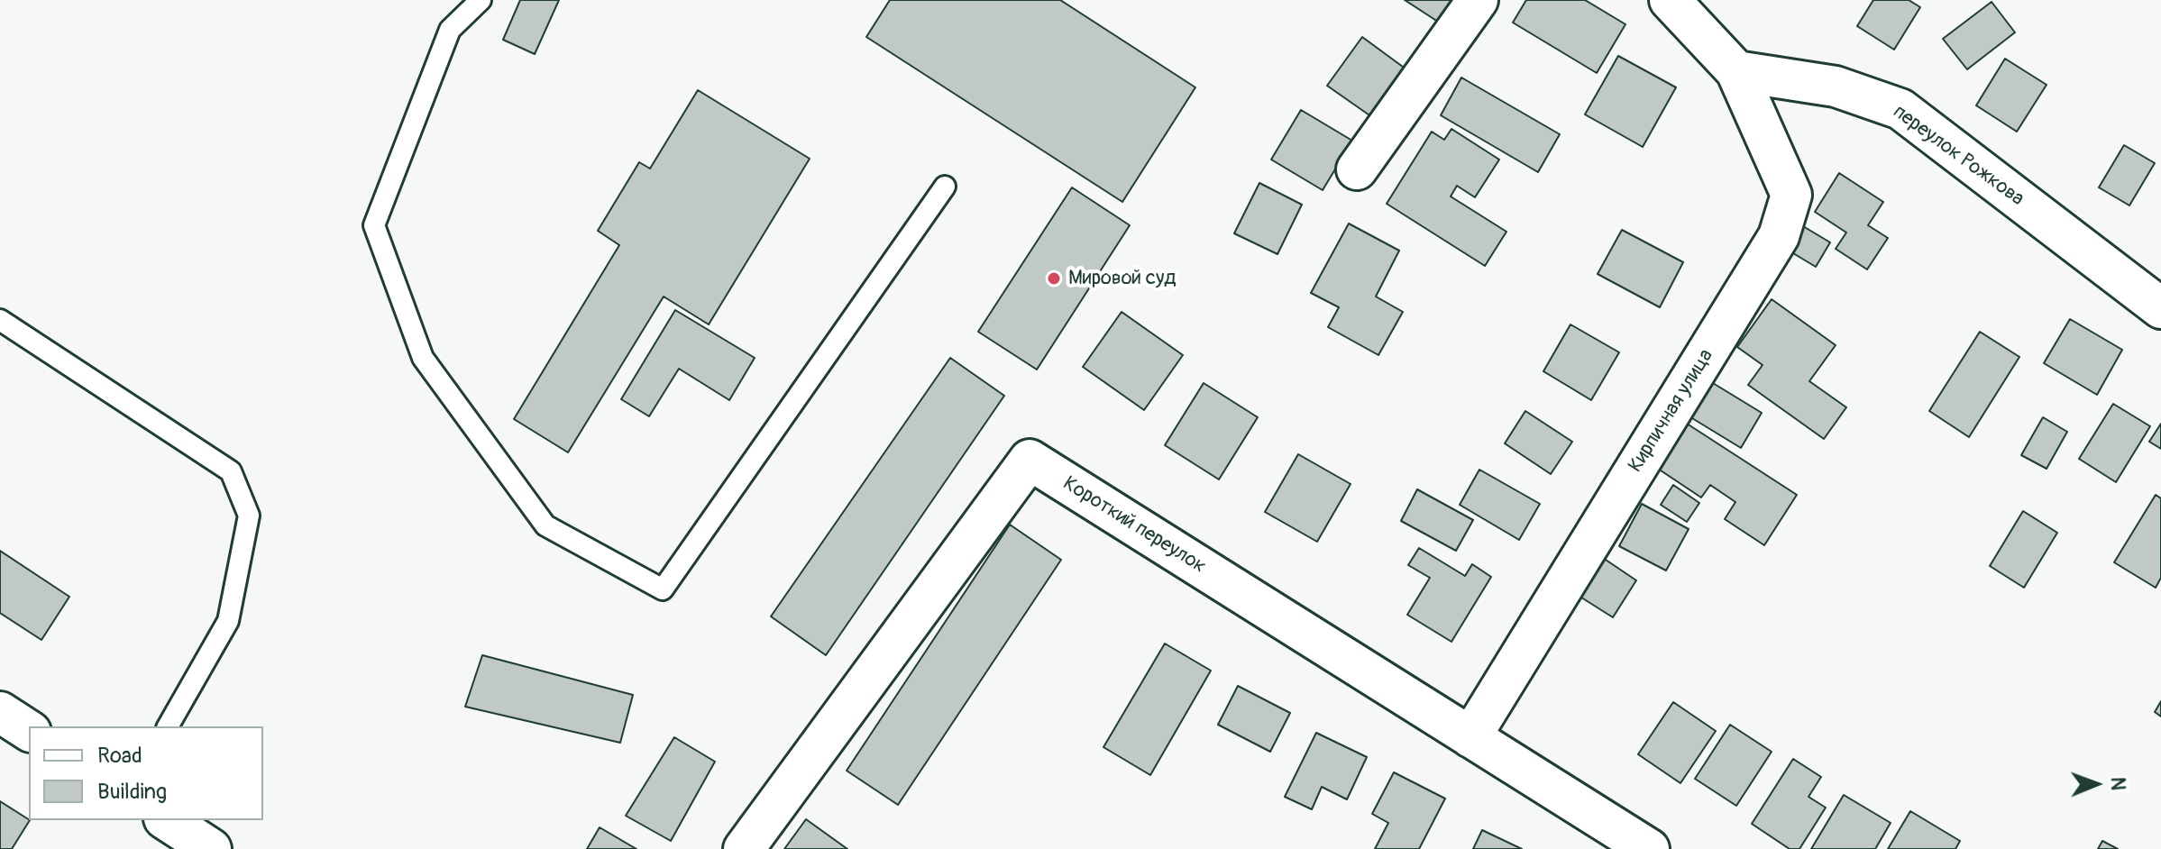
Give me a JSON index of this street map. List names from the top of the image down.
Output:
{
  "streets": {
    "street": ["переулок Рожкова", "Кирпичная улица", "Короткий переулок"]
  },
  "crossings": [
    ["переулок Рожкова", "Кирпичная улица"],
    ["Кирпичная улица", "Короткий переулок"]
  ],
  "places": ["Мировой суд"],
  "legend": ["Road", "Building"],
  "north": "right"
}
